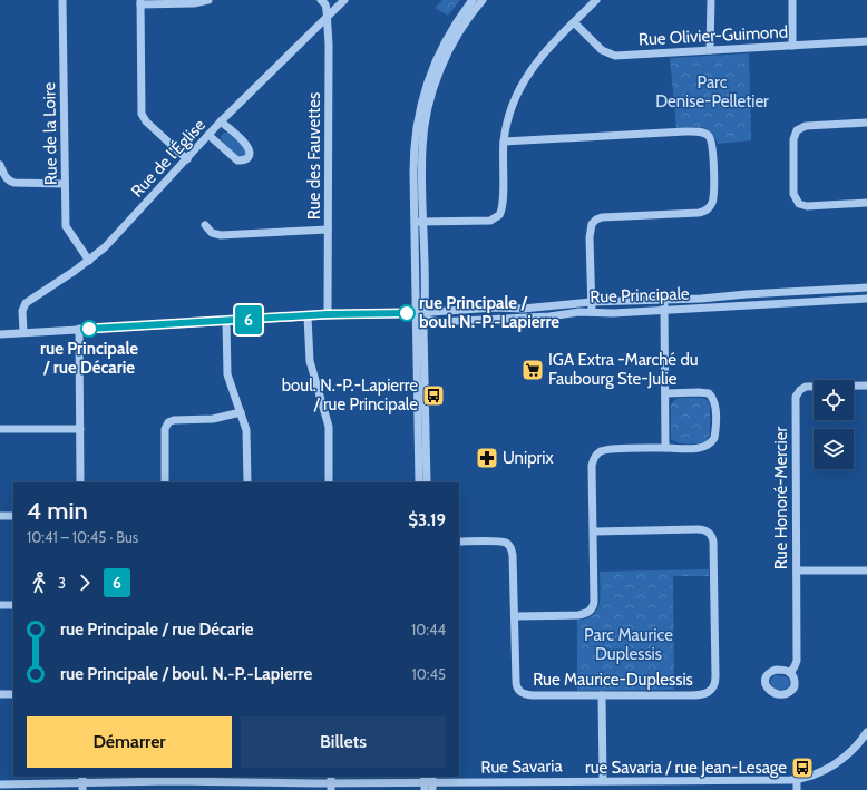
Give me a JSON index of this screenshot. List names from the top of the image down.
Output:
{
  "streets": {
    "street": [
      "Rue Olivier-Guimond",
      "Rue de la Loire",
      "Rue des Fauvettes",
      "Rue de l'Église",
      "Rue Principale",
      "Rue Honoré-Mercier",
      "Rue Maurice-Duplessis",
      "Rue Savaria"
    ]
  },
  "crossings": [
    ["Rue de la Loire", "Rue de l'Église"],
    ["Rue des Fauvettes", "Rue de l'Église"],
    ["Rue des Fauvettes", "Rue Principale"],
    ["Rue de l'Église", "Rue Principale"]
  ],
  "parks": ["Parc Denise-Pelletier", "Parc Maurice Duplessis"],
  "places": {
    "other": ["rue Principale / boul. N.-P.-Lapierre", "rue Principale / rue Décarie"],
    "supermarket": ["IGA Extra -Marché du Faubourg Ste-Julie"],
    "bus stop": ["boul. N.-P.-Lapierre / rue Principale", "rue Savaria / rue Jean-Lesage"],
    "pharmacy": ["Uniprix"]
  },
  "lines": ["bus line 6"],
  "page": {
    "on_map": "6",
    "heading": ["4 min", "10:41 – 10:45 · Bus", "$3.19"],
    "legs": ["3", "6"],
    "list": [
      {
        "name": "rue Principale / rue Décarie",
        "value": "10:44"
      },
      {
        "name": "rue Principale / boul. N.-P.-Lapierre",
        "value": "10:45"
      }
    ],
    "buttons": ["Démarrer", "Billets"]
  }
}
